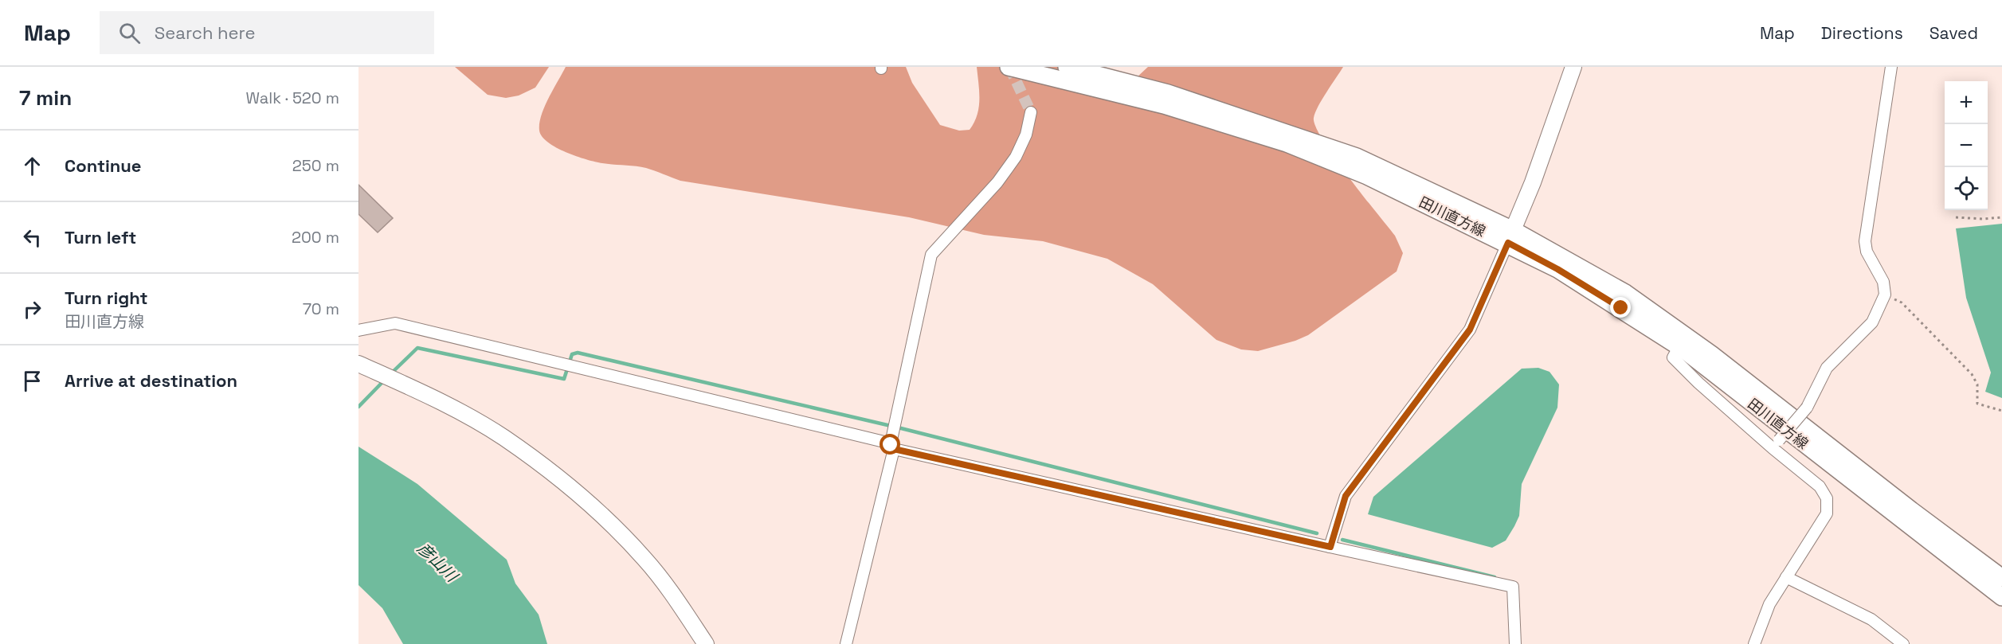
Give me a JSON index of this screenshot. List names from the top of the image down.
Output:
{
  "streets": {
    "main road": ["田川直方線"]
  },
  "water": ["彦山川"],
  "page": {
    "header": "Map",
    "search": "Search here",
    "nav": ["Map", "Directions", "Saved"],
    "heading": ["7 min", "Walk · 520 m"],
    "map_buttons": ["+", "−"],
    "list": [
      ["Continue", "250 m"],
      ["Turn left", "200 m"],
      ["Turn right", "田川直方線", "70 m"],
      "Arrive at destination"
    ]
  }
}
